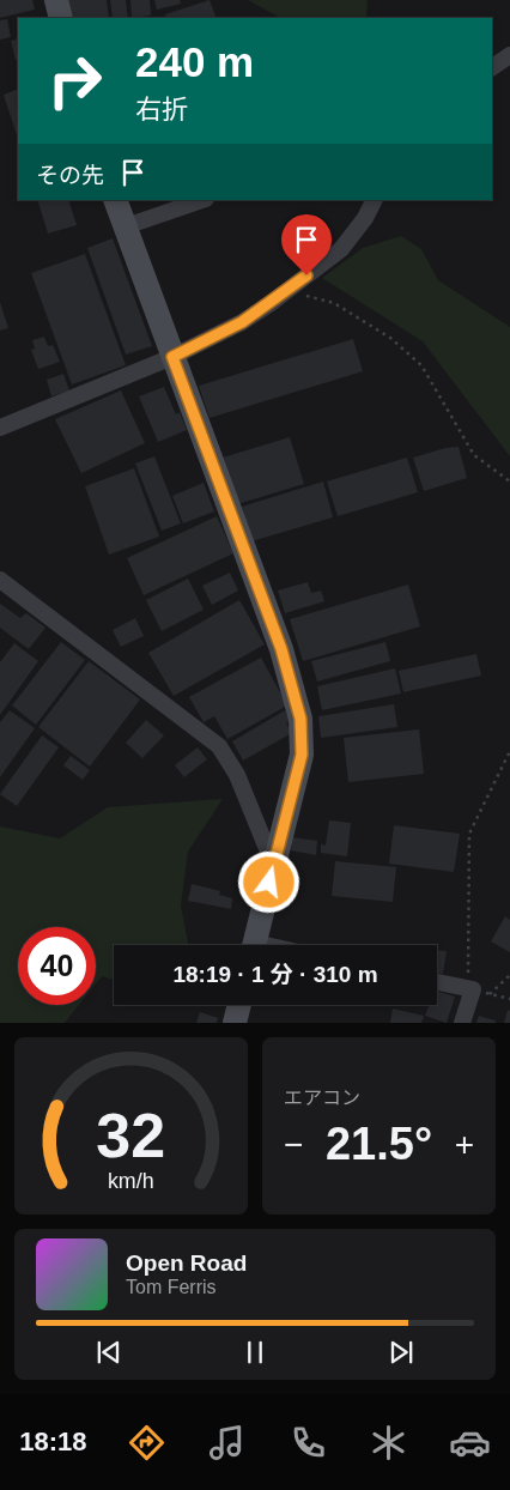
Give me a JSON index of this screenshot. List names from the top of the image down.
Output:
{
  "page": {
    "turn": ["240 m", "右折"],
    "then": "その先",
    "limit": "40",
    "trip": "18:19 · 1 分 · 310 m",
    "tile": "エアコン",
    "heat": ["−", "21.5°", "+"],
    "song": ["Open Road", "Tom Ferris"],
    "tabs": "18:18",
    "gauge": ["32", "km/h"]
  }
}
